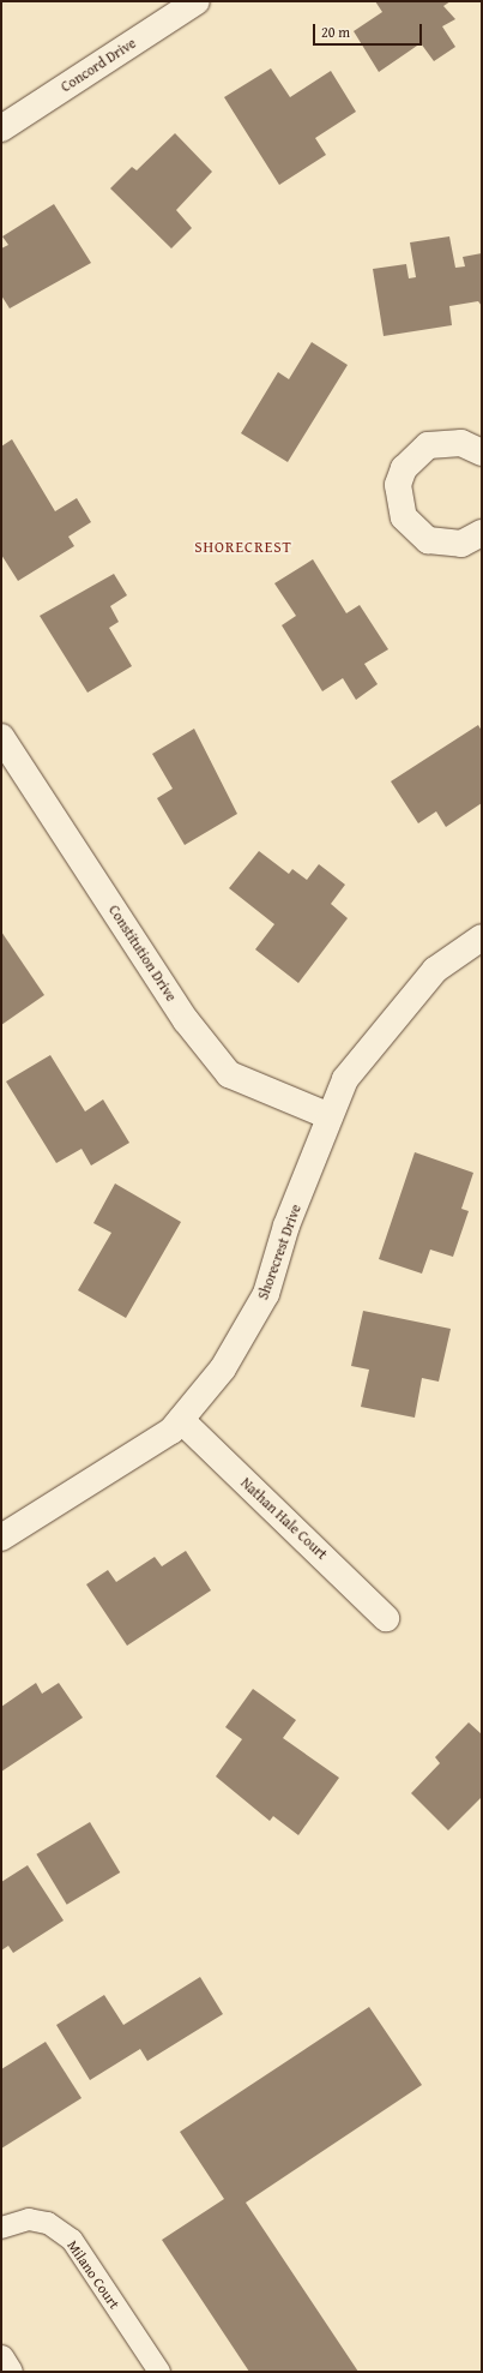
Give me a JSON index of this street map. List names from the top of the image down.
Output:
{
  "streets": {
    "street": [
      "Concord Drive",
      "Constitution Drive",
      "Shorecrest Drive",
      "Nathan Hale Court"
    ],
    "lane": ["Milano Court"]
  },
  "crossings": [
    ["Constitution Drive", "Shorecrest Drive"],
    ["Shorecrest Drive", "Nathan Hale Court"]
  ],
  "districts": ["SHORECREST"],
  "scale_bar": "20 m"
}
